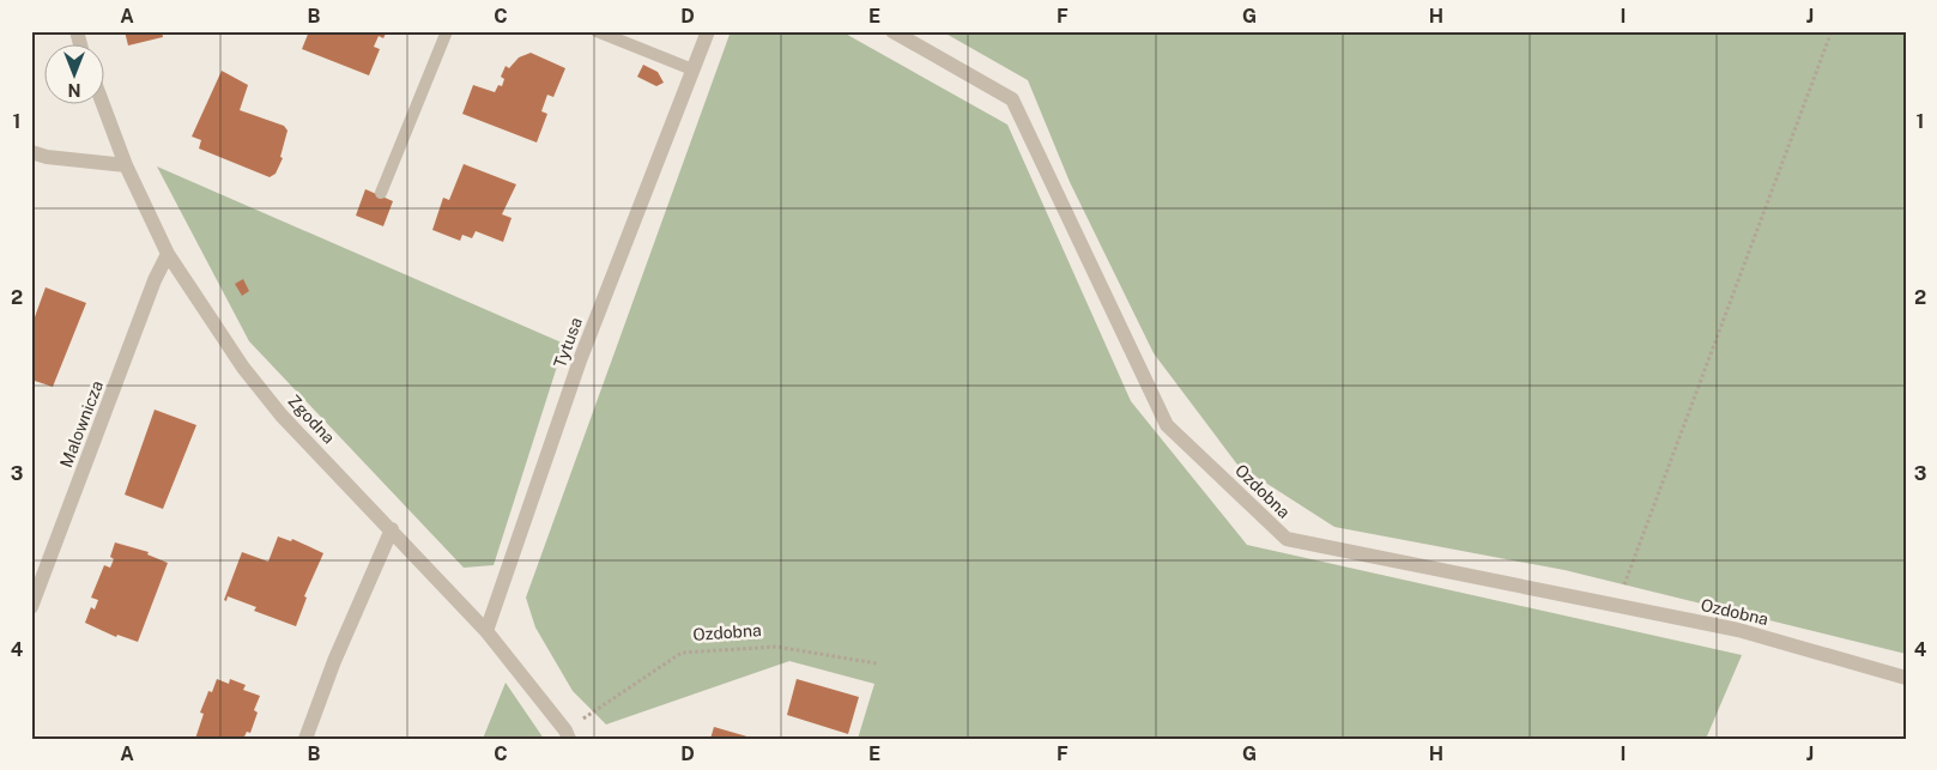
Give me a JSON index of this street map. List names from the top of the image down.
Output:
{
  "streets": {
    "street": [
      "Tytusa",
      "Zgodna",
      "Malownicza",
      "Ozdobna"
    ]
  },
  "crossings": [
    ["Tytusa", "Zgodna"],
    ["Zgodna", "Malownicza"],
    ["Zgodna", "Ozdobna"]
  ],
  "north": "bottom",
  "grid": {
    "columns": [
      "A",
      "B",
      "C",
      "D",
      "E",
      "F",
      "G",
      "H",
      "I",
      "J"
    ],
    "rows": [
      "1",
      "2",
      "3",
      "4"
    ]
  }
}
